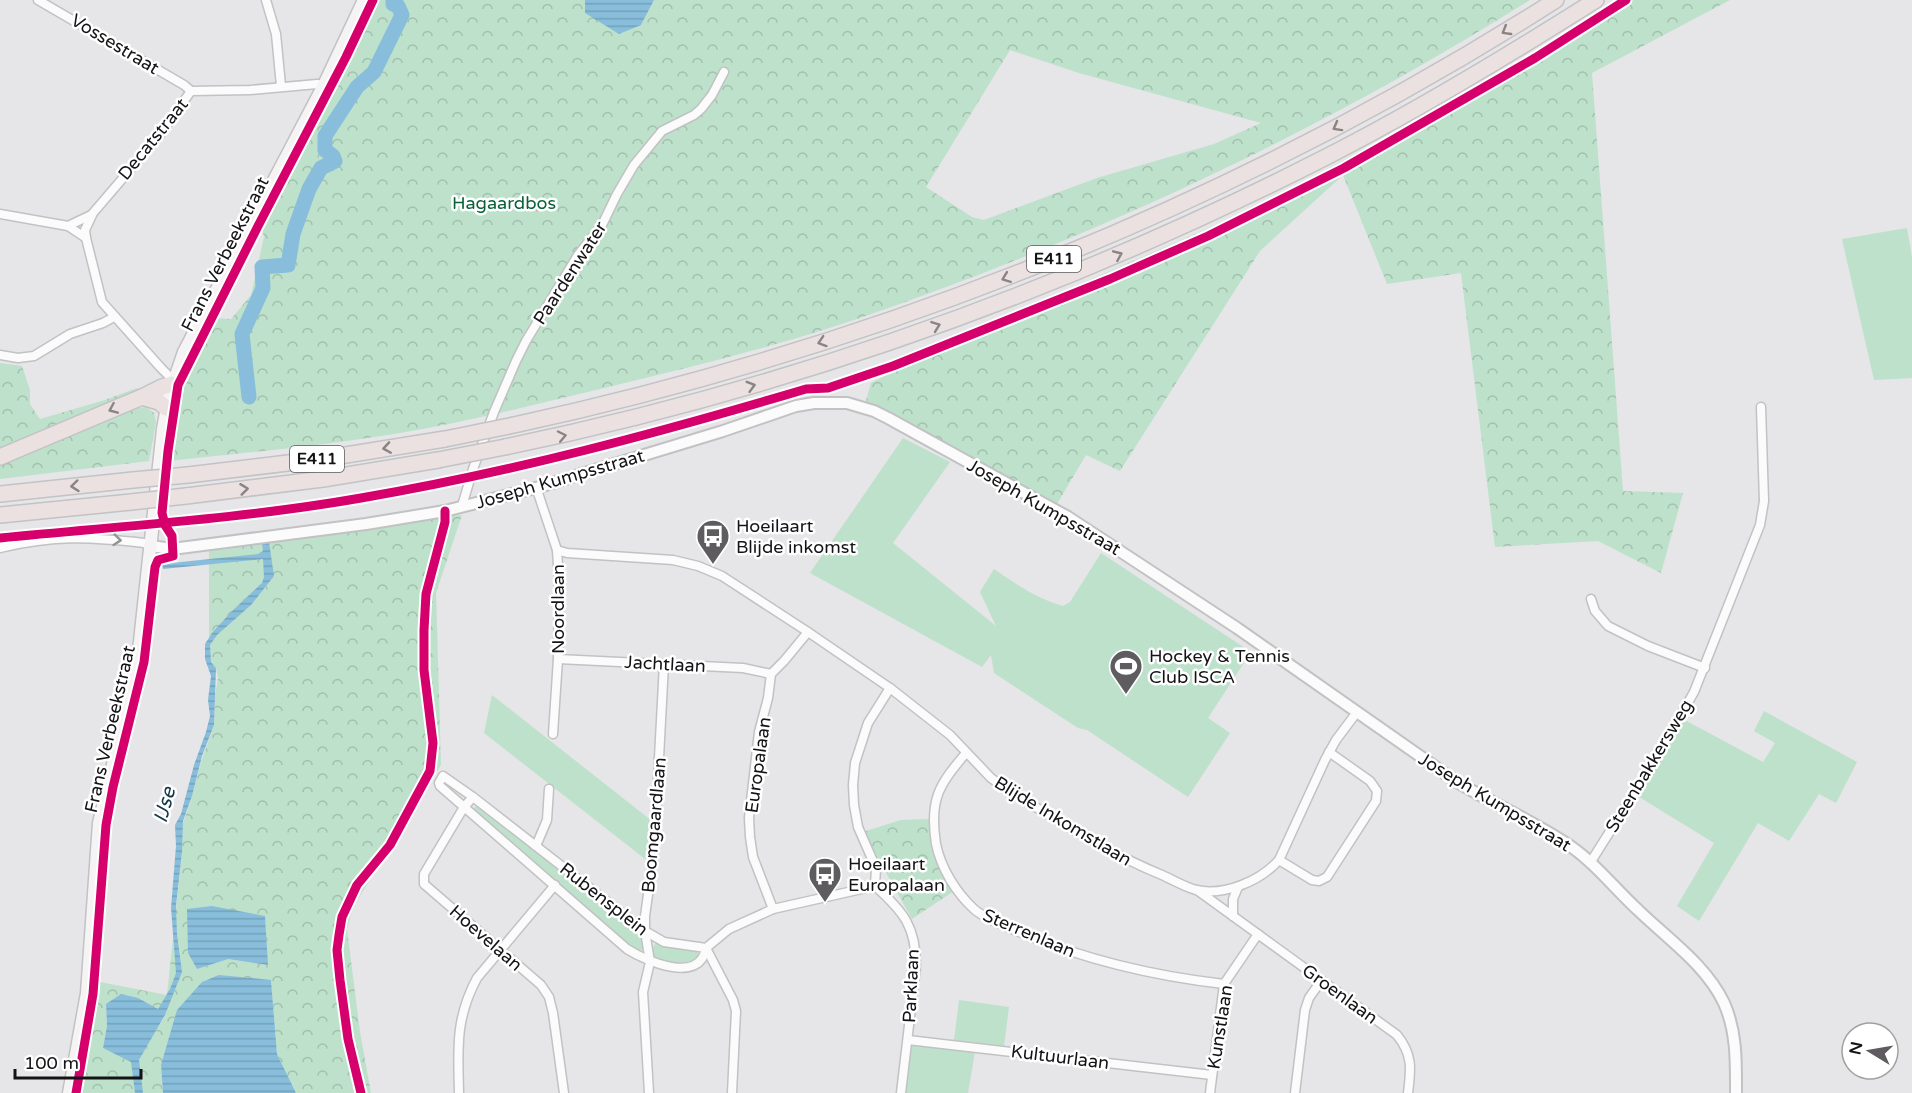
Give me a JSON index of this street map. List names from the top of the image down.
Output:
{
  "streets": {
    "highway": ["E411"],
    "main road": ["Frans Verbeekstraat"],
    "street": [
      "Vossestraat",
      "Decatstraat",
      "Paardenwater",
      "Joseph Kumpsstraat",
      "Noordlaan",
      "Jachtlaan",
      "Europalaan",
      "Steenbakkersweg",
      "Blijde Inkomstlaan",
      "Boomgaardlaan",
      "Rubensplein",
      "Sterrenlaan",
      "Hoevelaan",
      "Parklaan",
      "Groenlaan",
      "Kunstlaan",
      "Kultuurlaan"
    ]
  },
  "crossings": [
    ["Vossestraat", "Decatstraat"],
    ["Decatstraat", "Frans Verbeekstraat"],
    ["Frans Verbeekstraat", "Joseph Kumpsstraat"],
    ["Paardenwater", "Joseph Kumpsstraat"],
    ["Joseph Kumpsstraat", "Noordlaan"],
    ["Joseph Kumpsstraat", "Steenbakkersweg"],
    ["Joseph Kumpsstraat", "Blijde Inkomstlaan"],
    ["Noordlaan", "Jachtlaan"],
    ["Noordlaan", "Blijde Inkomstlaan"],
    ["Jachtlaan", "Europalaan"],
    ["Jachtlaan", "Boomgaardlaan"],
    ["Blijde Inkomstlaan", "Sterrenlaan"],
    ["Blijde Inkomstlaan", "Groenlaan"],
    ["Boomgaardlaan", "Rubensplein"],
    ["Rubensplein", "Hoevelaan"],
    ["Sterrenlaan", "Kunstlaan"],
    ["Parklaan", "Kultuurlaan"],
    ["Groenlaan", "Kunstlaan"],
    ["Kunstlaan", "Kultuurlaan"]
  ],
  "water": ["IJse"],
  "parks": ["Hagaardbos"],
  "places": {
    "bus stop": ["Hoeilaart Blijde inkomst", "Hoeilaart Europalaan"],
    "sports": ["Hockey & Tennis Club ISCA"]
  },
  "scale_bar": "100 m",
  "north": "left"
}
